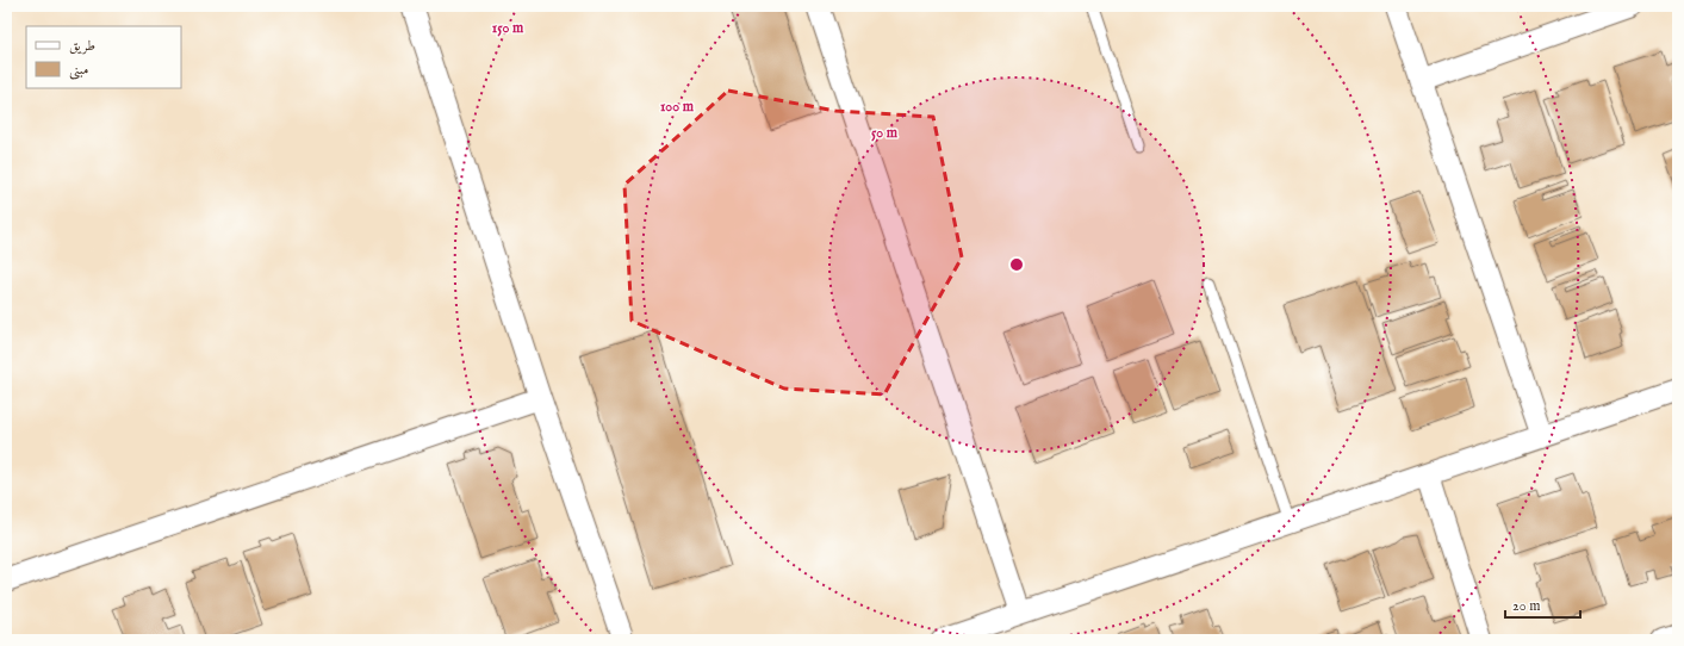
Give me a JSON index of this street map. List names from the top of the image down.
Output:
{
  "legend": ["طريق", "مبنى"],
  "scale_bar": "20 m",
  "rings": ["150 m", "100 m", "50 m"]
}
